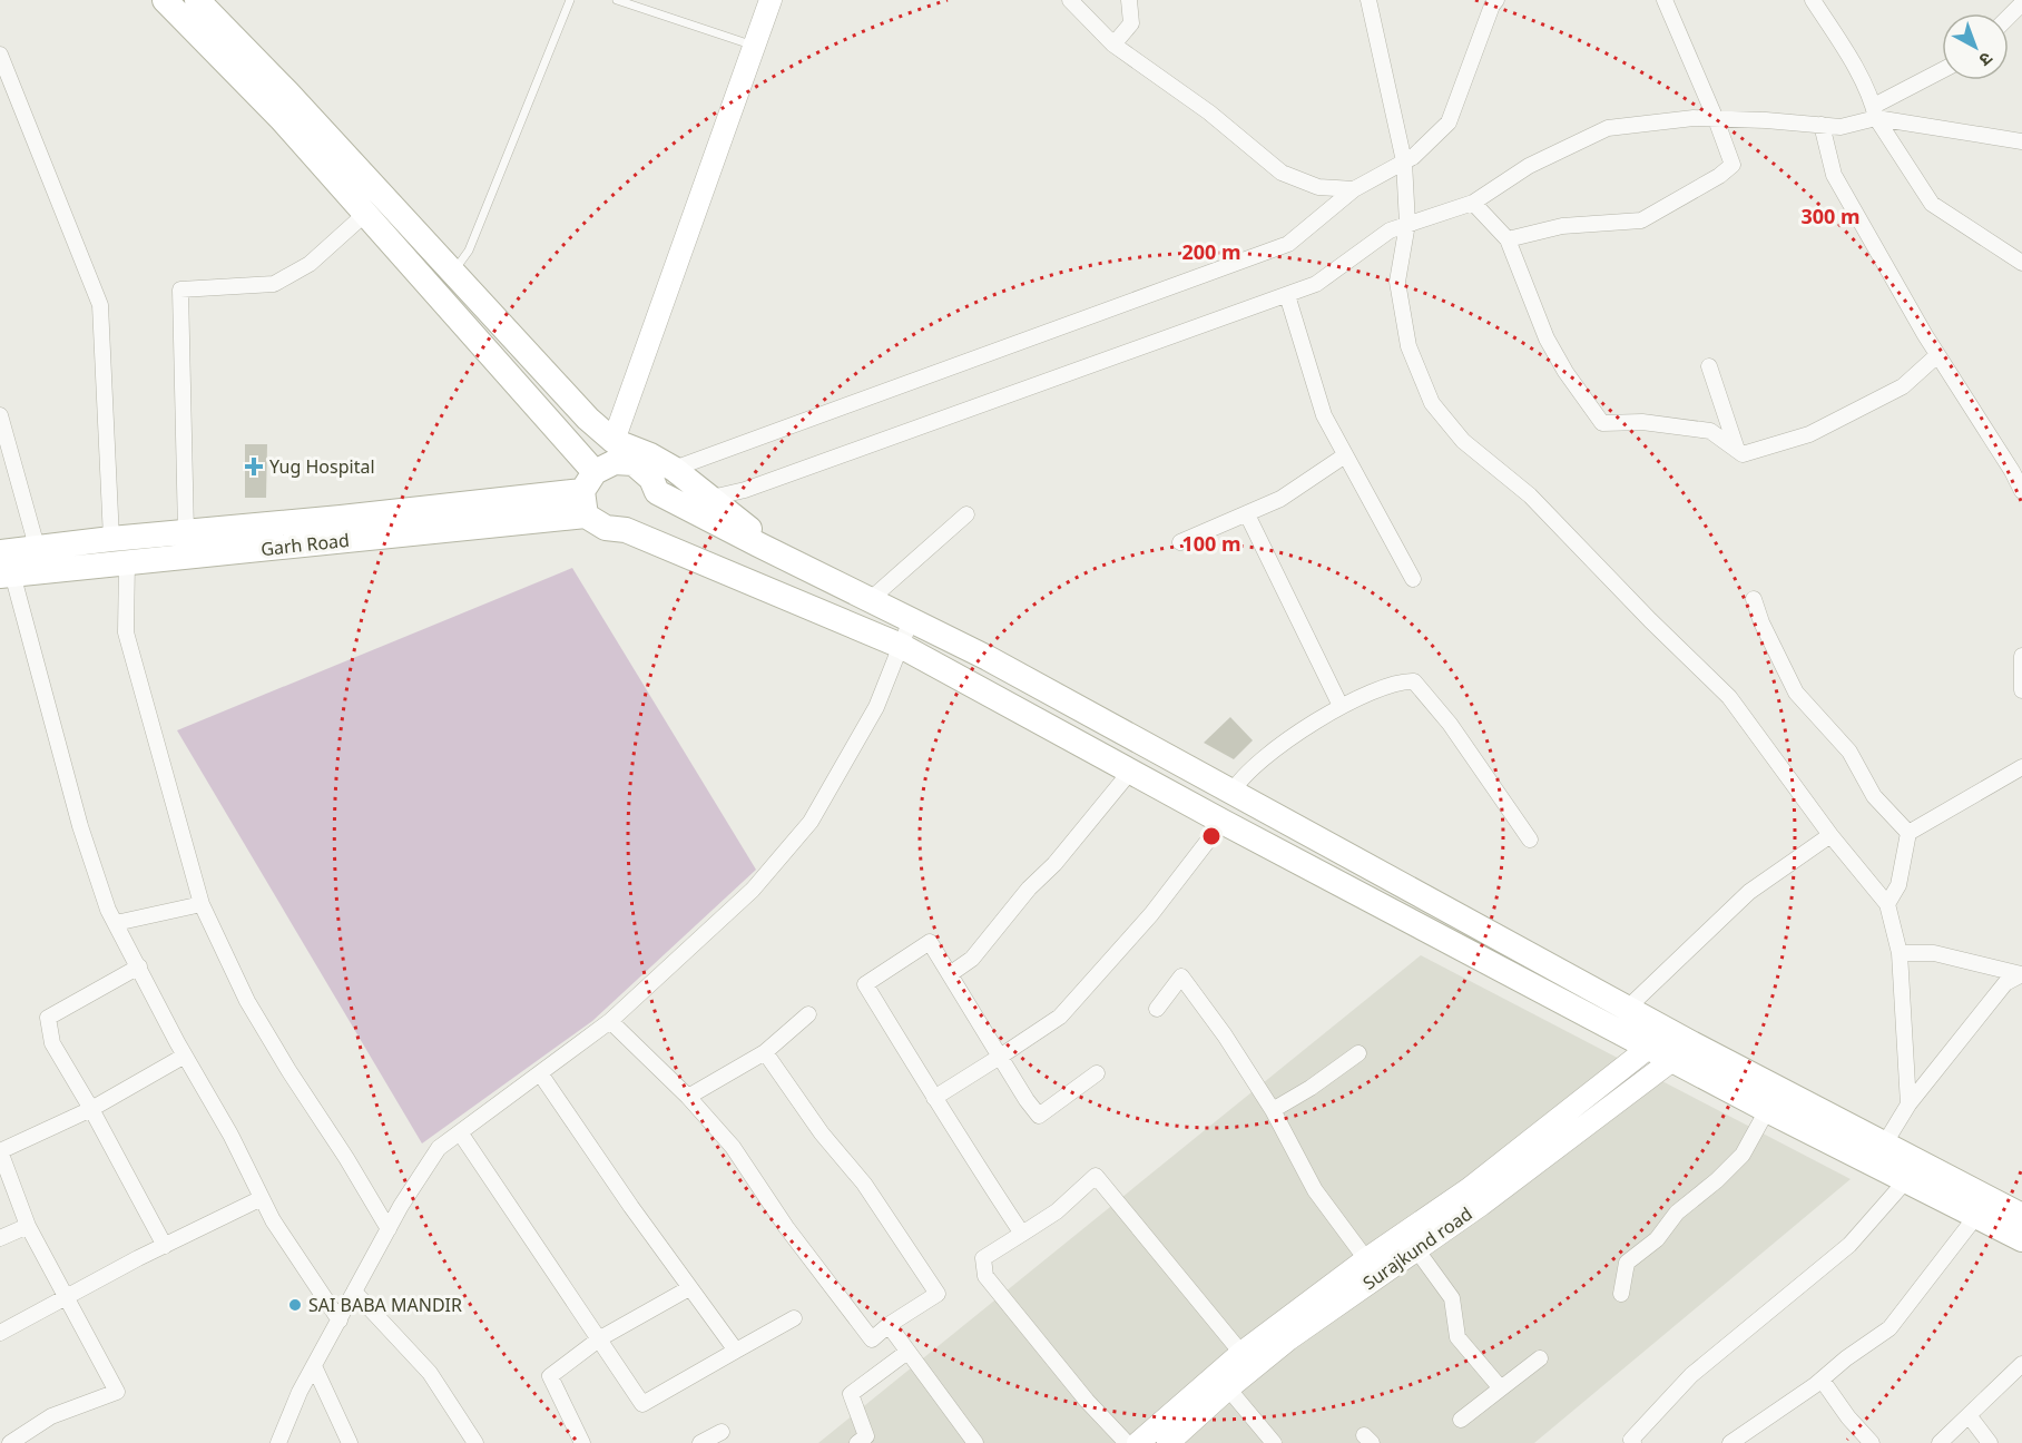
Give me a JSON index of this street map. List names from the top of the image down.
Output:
{
  "streets": {
    "main road": ["Garh Road"],
    "street": ["Surajkund road"]
  },
  "places": {
    "health": ["Yug Hospital"],
    "other": ["SAI BABA MANDIR"]
  },
  "north": "bottom right",
  "rings": ["300 m", "200 m", "100 m"]
}
